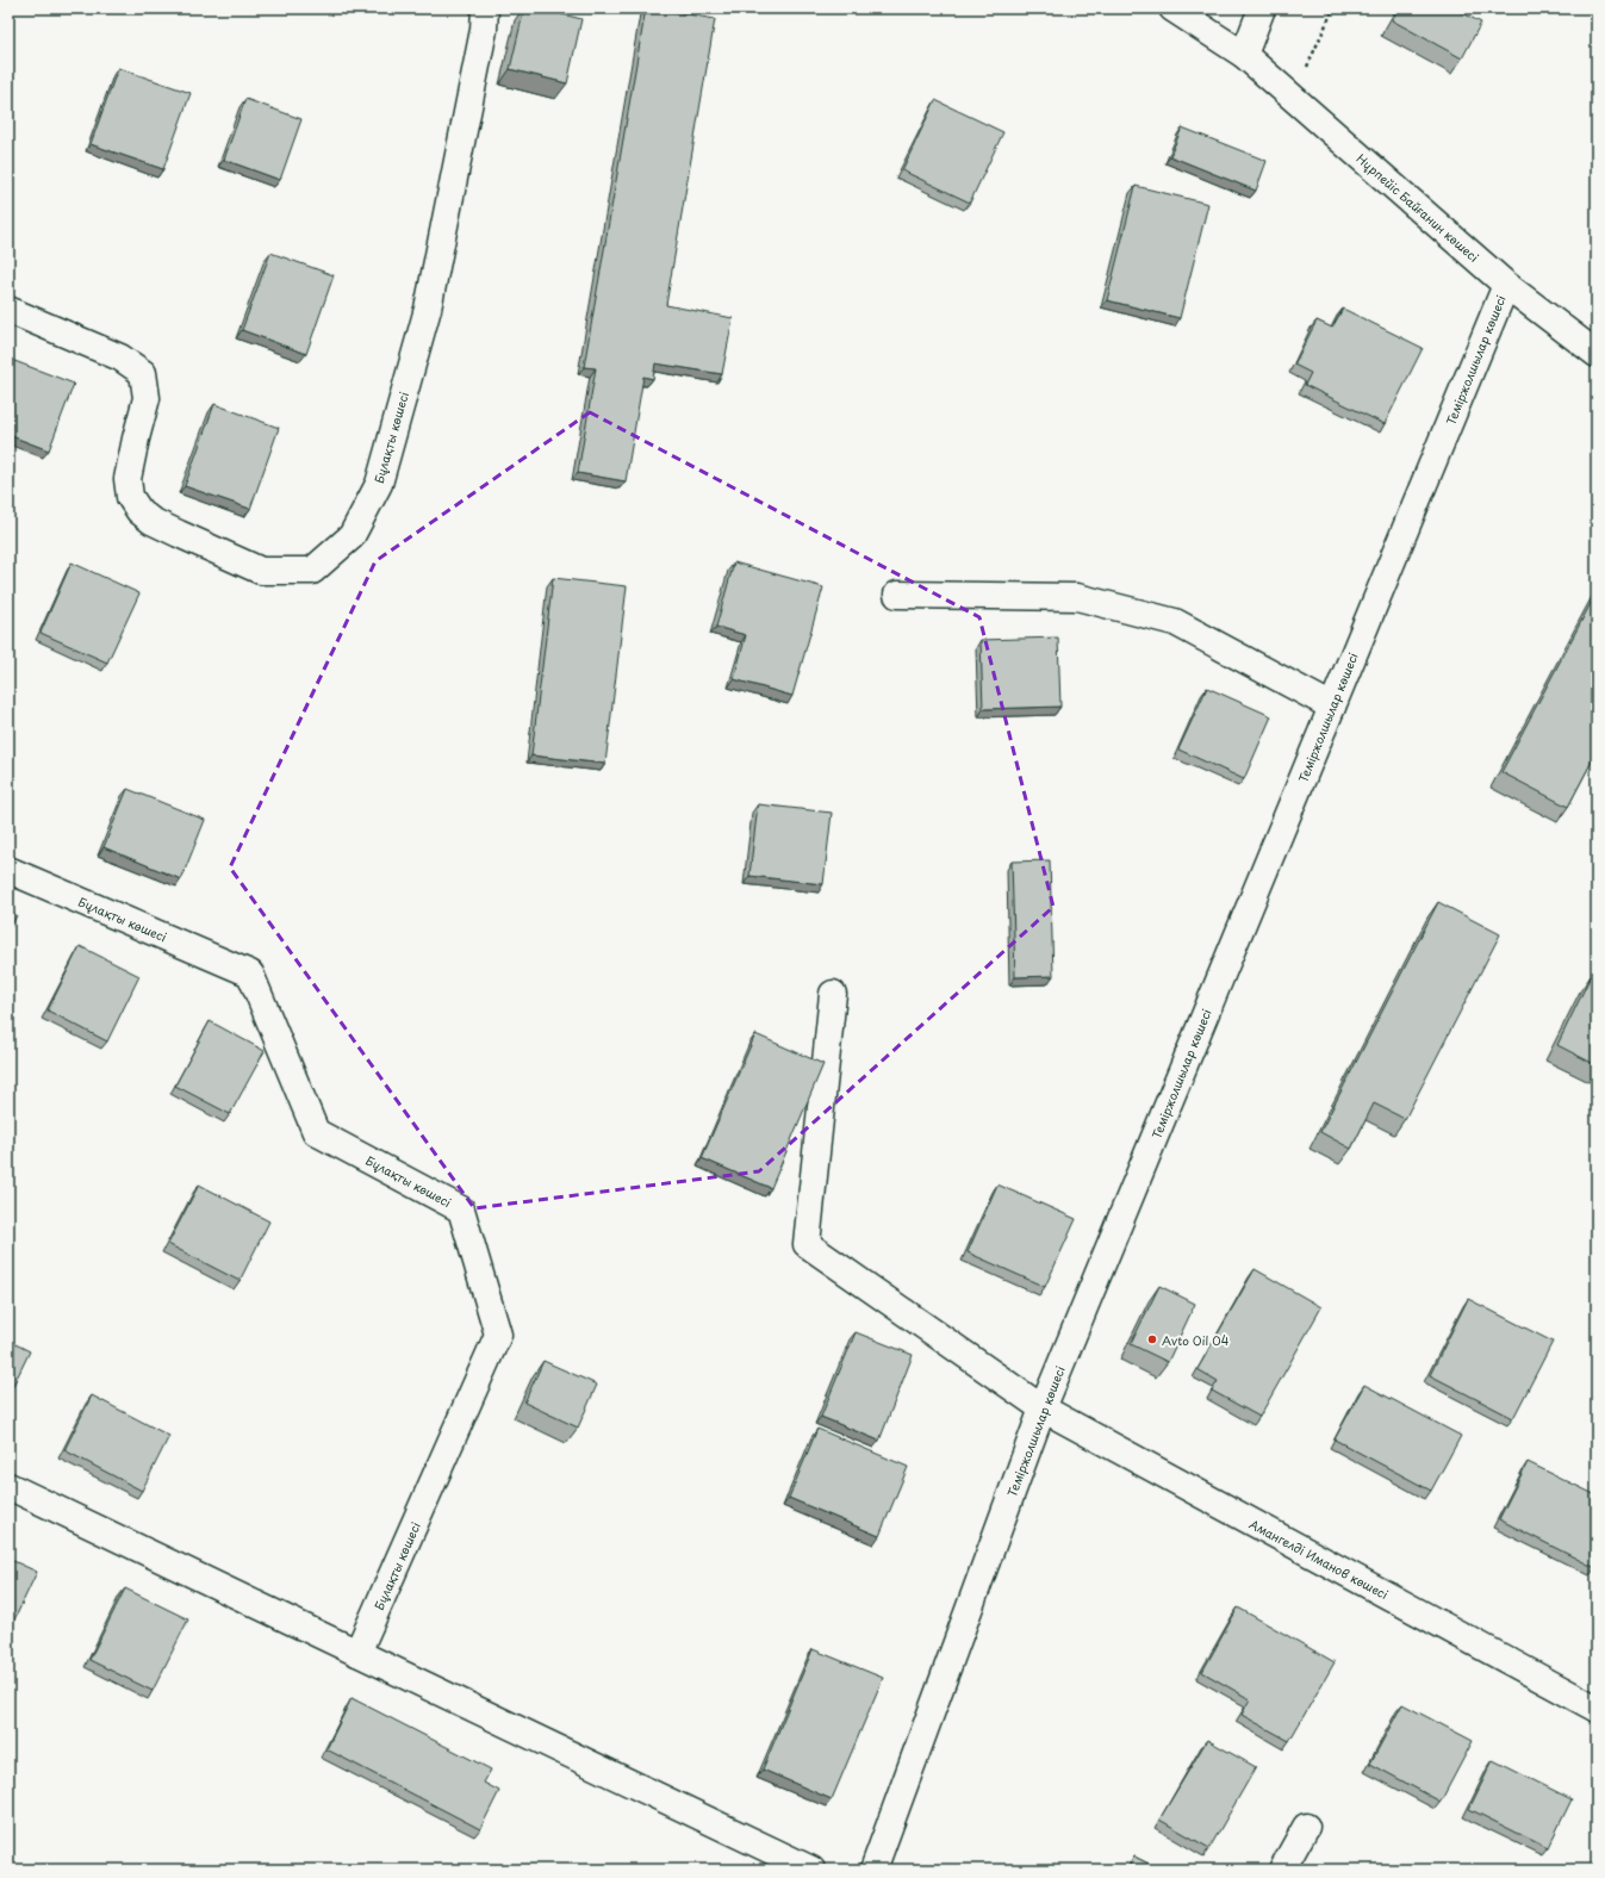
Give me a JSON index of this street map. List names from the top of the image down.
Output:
{
  "streets": {
    "street": [
      "Нұрпейіс Байғанин көшесі",
      "Теміржолшылар көшесі",
      "Бұлақты көшесі",
      "Амангелді Иманов көшесі"
    ]
  },
  "crossings": [
    ["Нұрпейіс Байғанин көшесі", "Теміржолшылар көшесі"],
    ["Теміржолшылар көшесі", "Амангелді Иманов көшесі"]
  ],
  "places": ["Avto Oil 04"]
}
